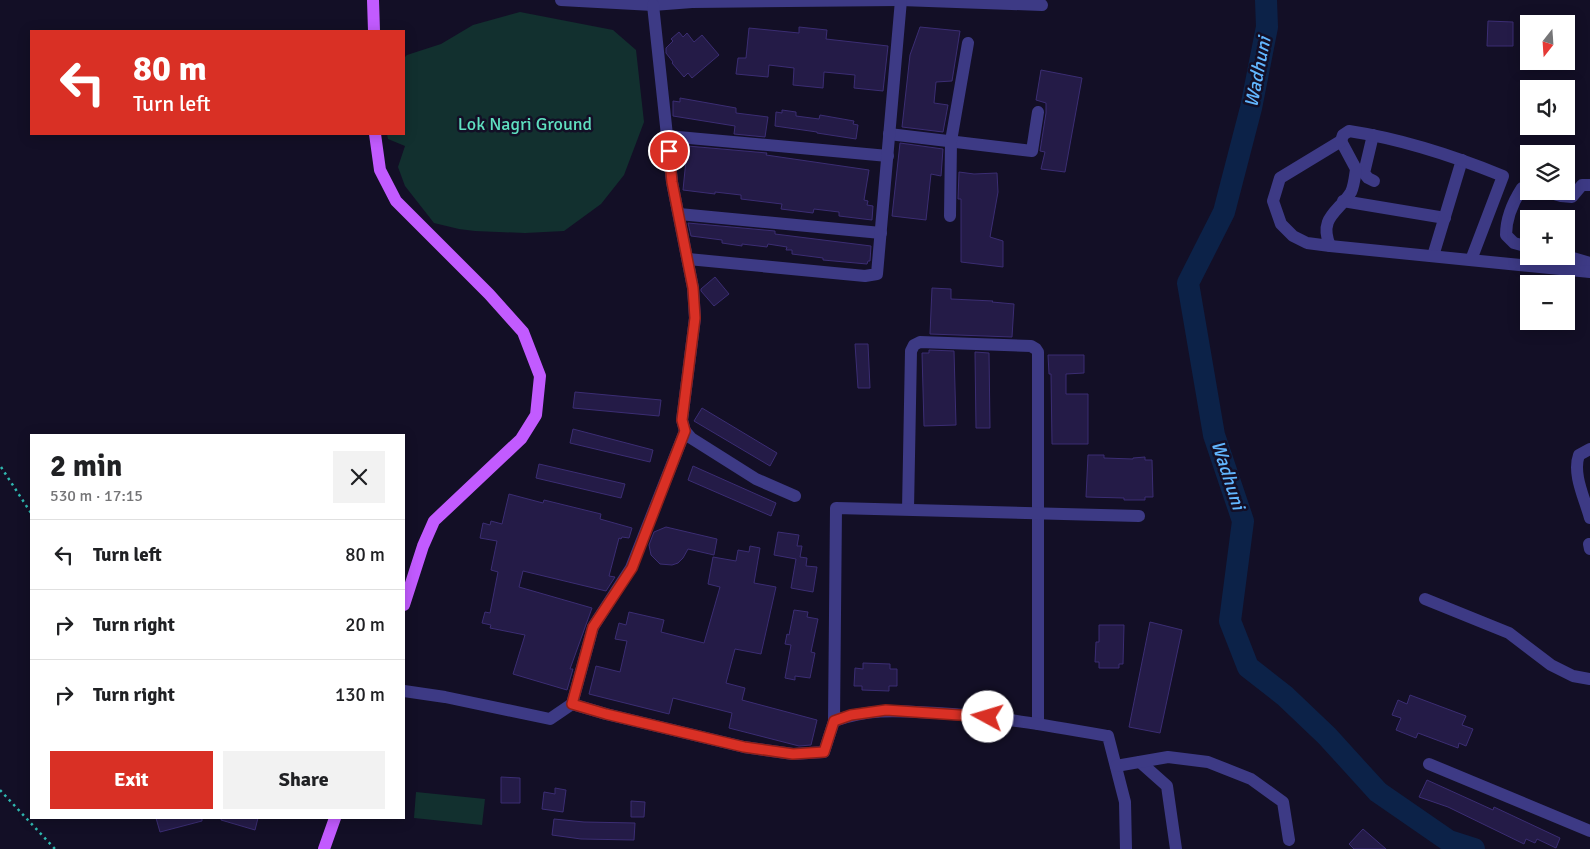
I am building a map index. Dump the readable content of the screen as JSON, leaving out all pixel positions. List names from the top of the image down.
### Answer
{
  "water": ["Wadhuni"],
  "parks": ["Lok Nagri Ground"],
  "north": "bottom",
  "page": {
    "map_buttons": ["+", "−"],
    "turn": ["80 m", "Turn left"],
    "heading": ["2 min", "530 m · 17:15"],
    "list": [
      {
        "name": "Turn left",
        "value": "80 m"
      },
      {
        "name": "Turn right",
        "value": "20 m"
      },
      {
        "name": "Turn right",
        "value": "130 m"
      }
    ],
    "buttons": ["Exit", "Share"]
  }
}
